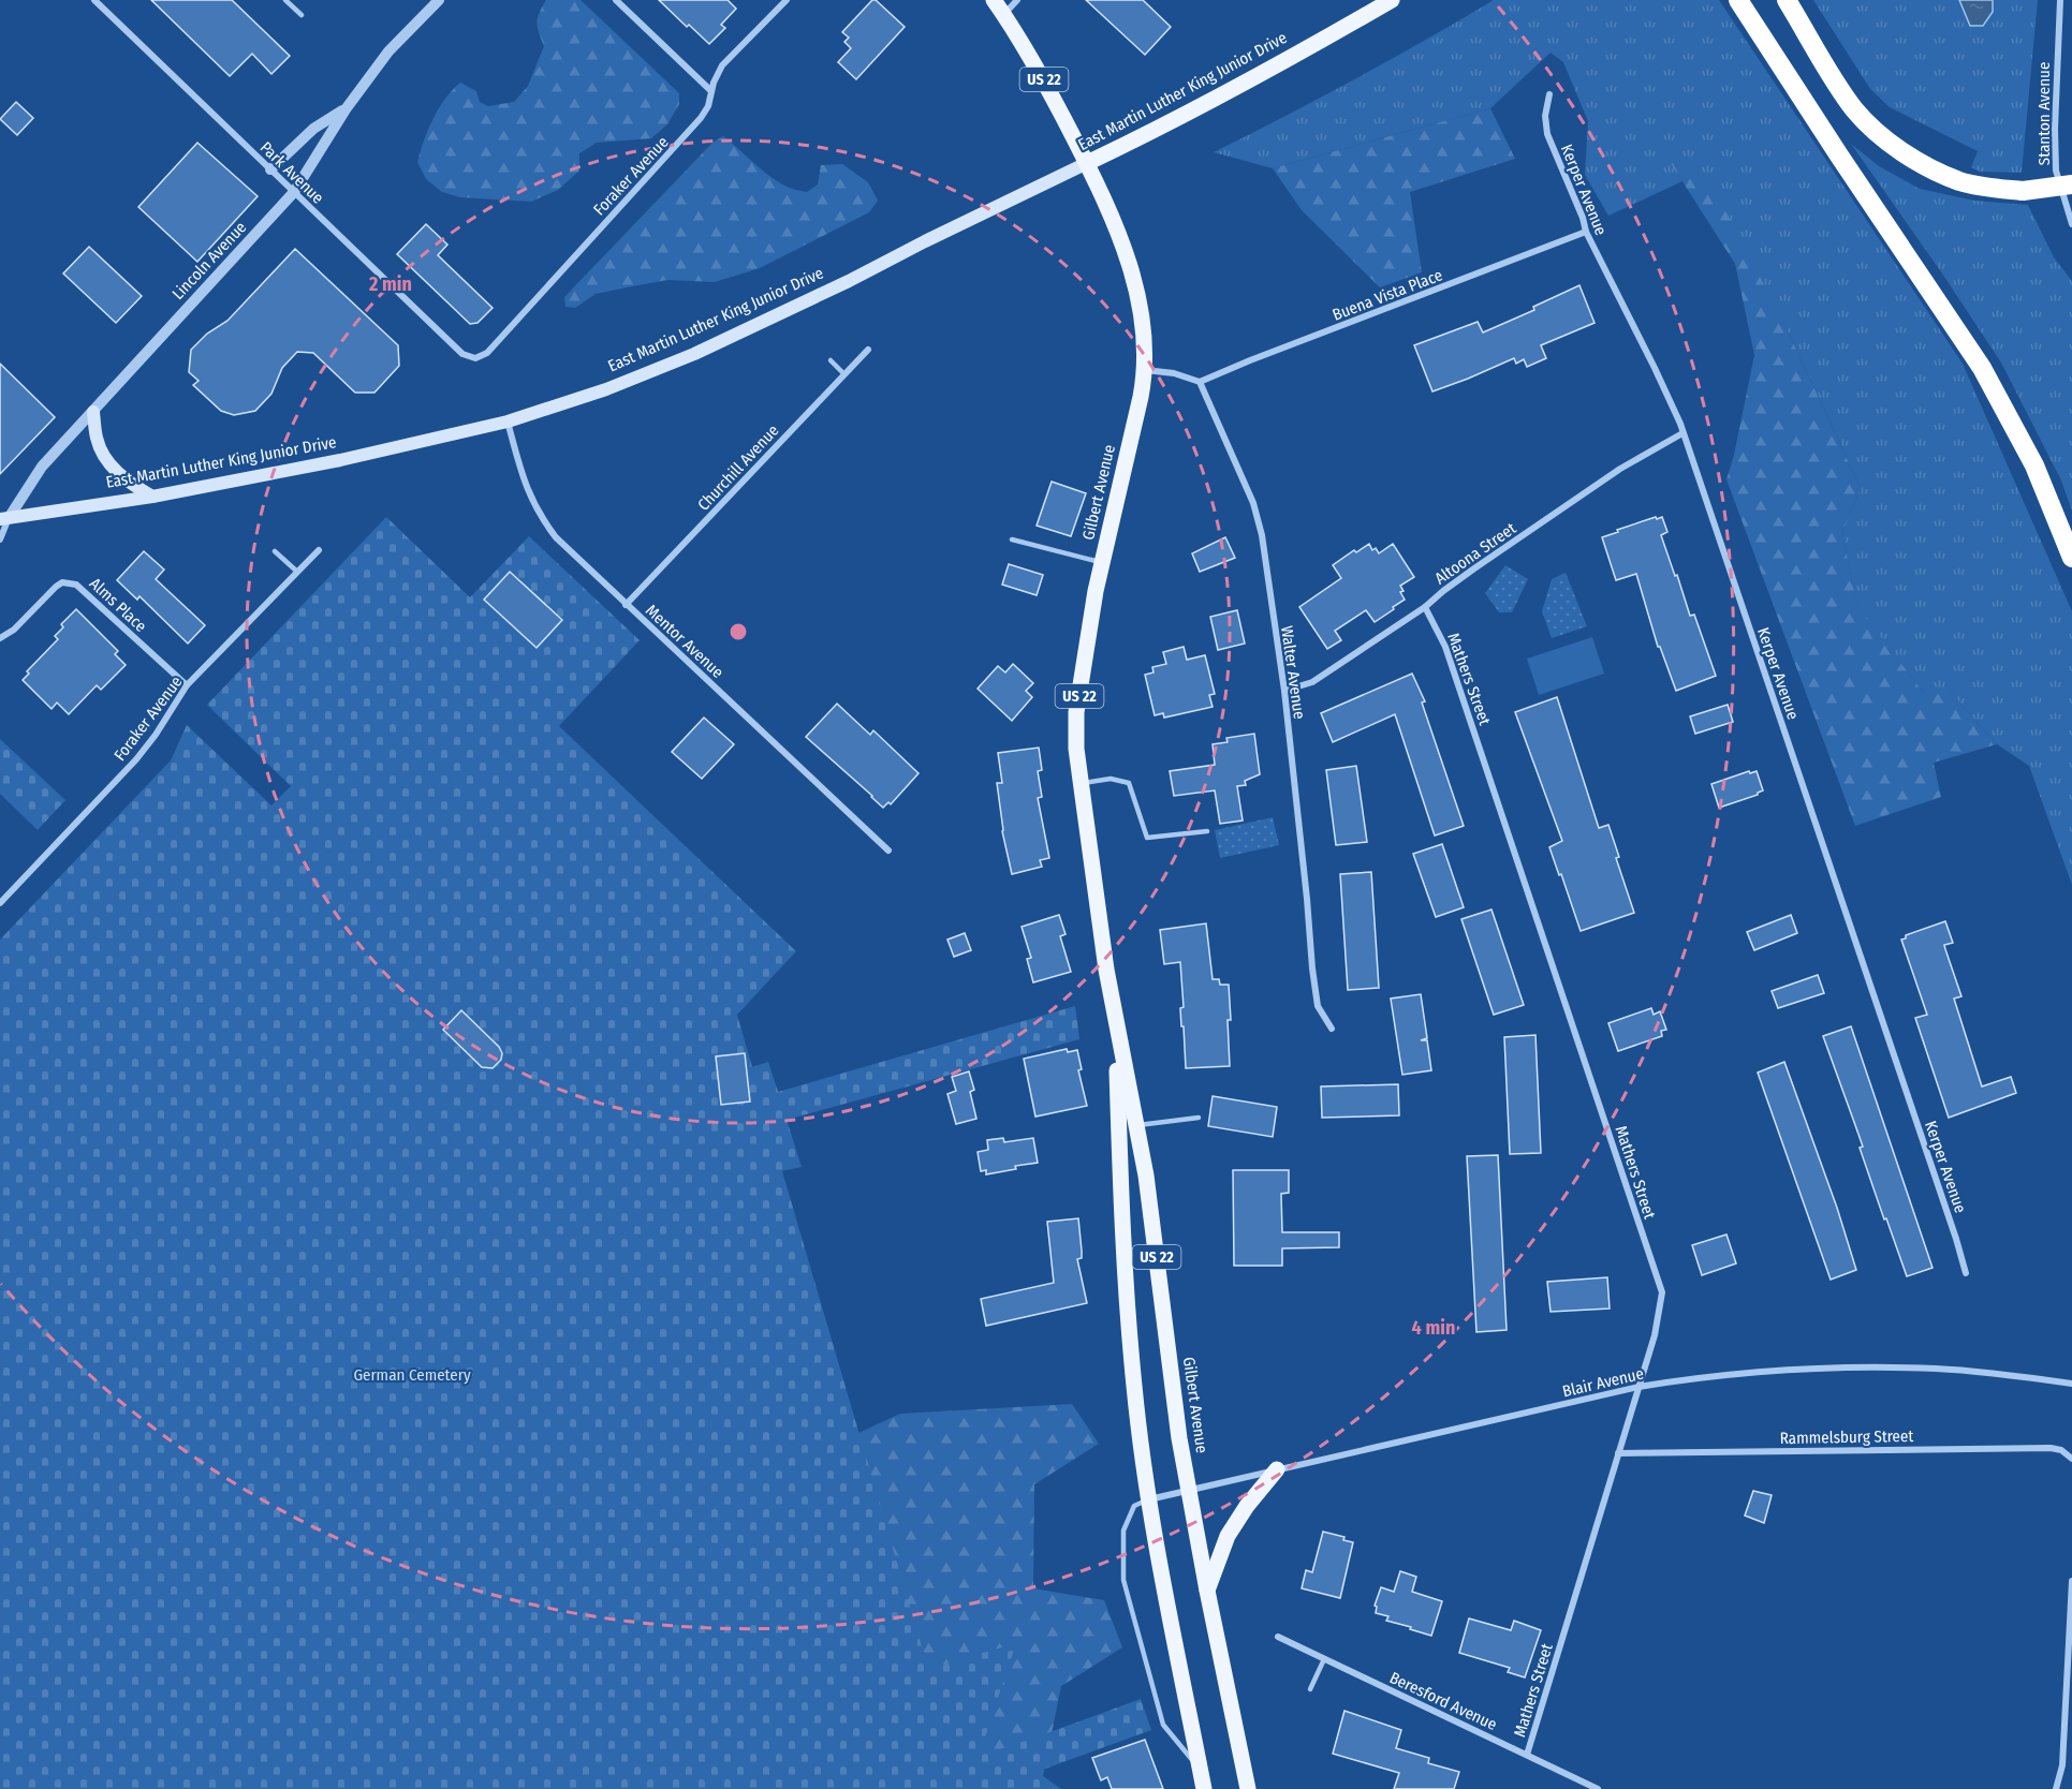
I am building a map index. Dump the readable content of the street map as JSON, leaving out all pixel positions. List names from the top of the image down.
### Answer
{
  "streets": {
    "main road": ["US 22", "East Martin Luther King Junior Drive", "Gilbert Avenue"],
    "street": [
      "Stanton Avenue",
      "Park Avenue",
      "Foraker Avenue",
      "Kerper Avenue",
      "Lincoln Avenue",
      "Buena Vista Place",
      "Churchill Avenue",
      "Altoona Street",
      "Alms Place",
      "Mentor Avenue",
      "Walter Avenue",
      "Mathers Street",
      "Blair Avenue",
      "Rammelsburg Street",
      "Beresford Avenue"
    ]
  },
  "crossings": [
    ["East Martin Luther King Junior Drive", "Lincoln Avenue"],
    ["East Martin Luther King Junior Drive", "Gilbert Avenue"],
    ["East Martin Luther King Junior Drive", "Mentor Avenue"],
    ["Park Avenue", "Foraker Avenue"],
    ["Park Avenue", "Lincoln Avenue"],
    ["Foraker Avenue", "Alms Place"],
    ["Kerper Avenue", "Buena Vista Place"],
    ["Kerper Avenue", "Altoona Street"],
    ["Buena Vista Place", "Walter Avenue"],
    ["Churchill Avenue", "Mentor Avenue"],
    ["Gilbert Avenue", "Blair Avenue"],
    ["Altoona Street", "Walter Avenue"],
    ["Altoona Street", "Mathers Street"],
    ["Mathers Street", "Blair Avenue"],
    ["Mathers Street", "Rammelsburg Street"],
    ["Mathers Street", "Beresford Avenue"]
  ],
  "parks": ["German Cemetery"],
  "rings": ["2 min", "4 min"]
}
